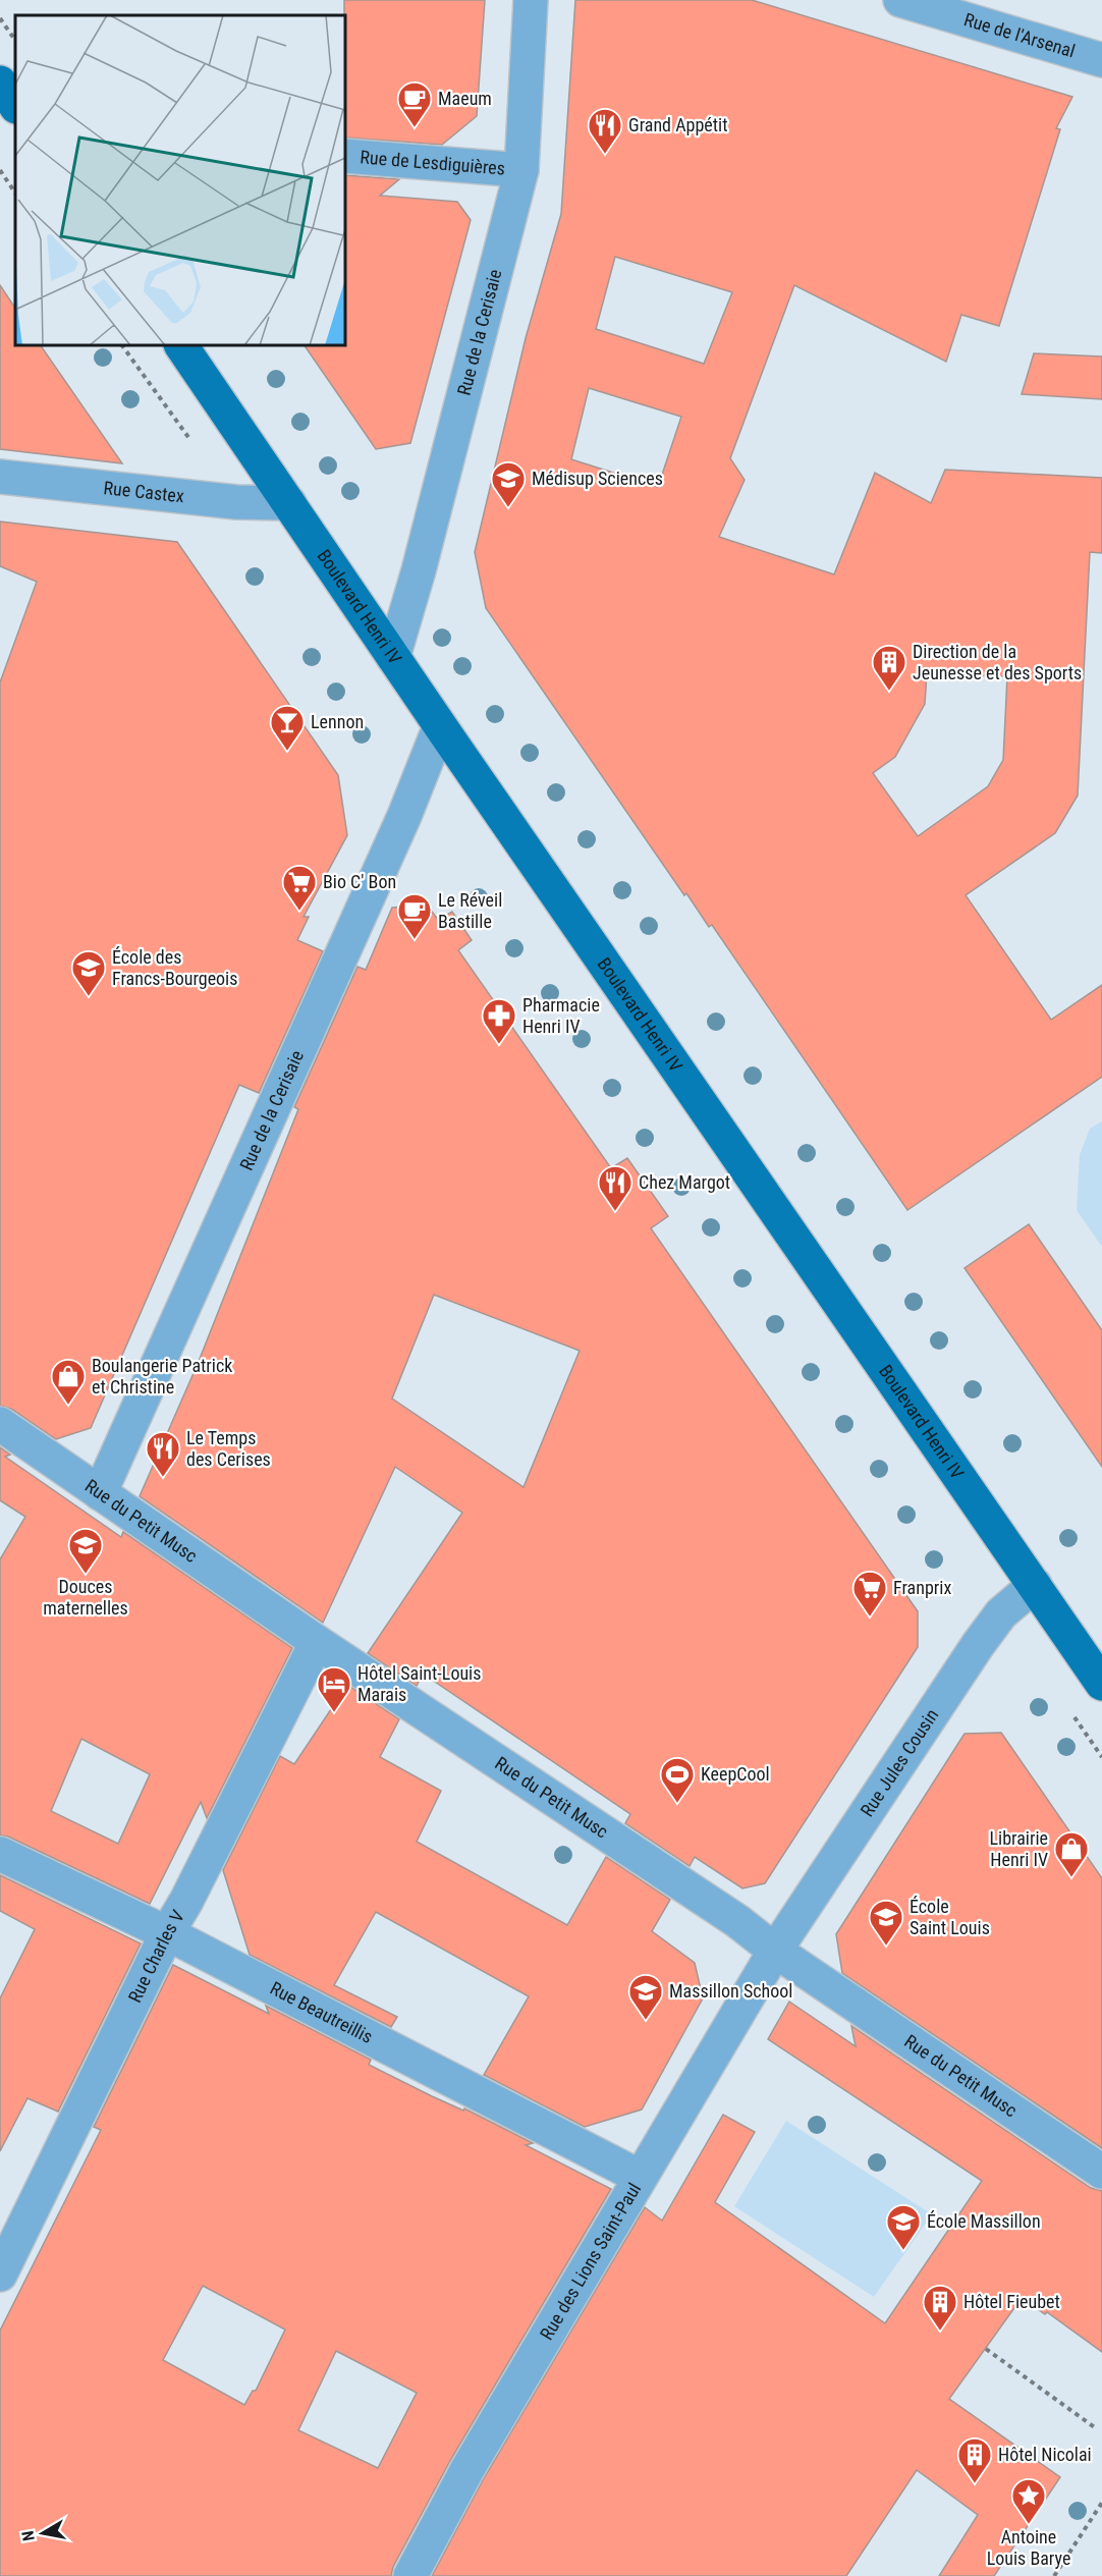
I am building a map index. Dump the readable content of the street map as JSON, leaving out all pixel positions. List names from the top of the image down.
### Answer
{
  "streets": {
    "main road": ["Boulevard Henri IV"],
    "street": [
      "Rue de l'Arsenal",
      "Rue de Lesdiguières",
      "Rue de la Cerisaie",
      "Rue Castex",
      "Rue du Petit Musc",
      "Rue Jules Cousin",
      "Rue Charles V",
      "Rue Beautreillis",
      "Rue des Lions Saint-Paul"
    ]
  },
  "crossings": [
    ["Rue de Lesdiguières", "Rue de la Cerisaie"],
    ["Rue de la Cerisaie", "Boulevard Henri IV"],
    ["Rue de la Cerisaie", "Rue du Petit Musc"],
    ["Rue Castex", "Boulevard Henri IV"],
    ["Boulevard Henri IV", "Rue Jules Cousin"],
    ["Rue du Petit Musc", "Rue Jules Cousin"],
    ["Rue du Petit Musc", "Rue Charles V"],
    ["Rue du Petit Musc", "Rue des Lions Saint-Paul"],
    ["Rue Jules Cousin", "Rue des Lions Saint-Paul"],
    ["Rue Charles V", "Rue Beautreillis"],
    ["Rue Beautreillis", "Rue des Lions Saint-Paul"]
  ],
  "places": {
    "cafe": ["Maeum", "Le Réveil Bastille"],
    "restaurant": ["Grand Appétit", "Chez Margot", "Le Temps des Cerises"],
    "school or university": [
      "Médisup Sciences",
      "École des Francs-Bourgeois",
      "Douces maternelles",
      "École Saint Louis",
      "Massillon School",
      "École Massillon"
    ],
    "building": ["Direction de la Jeunesse et des Sports", "Hôtel Fieubet", "Hôtel Nicolai"],
    "bar": ["Lennon"],
    "supermarket": ["Bio C' Bon", "Franprix"],
    "pharmacy": ["Pharmacie Henri IV"],
    "shop": ["Boulangerie Patrick et Christine", "Librairie Henri IV"],
    "hotel": ["Hôtel Saint-Louis Marais"],
    "sports": ["KeepCool"],
    "place": ["Antoine Louis Barye"]
  },
  "north": "left"
}
